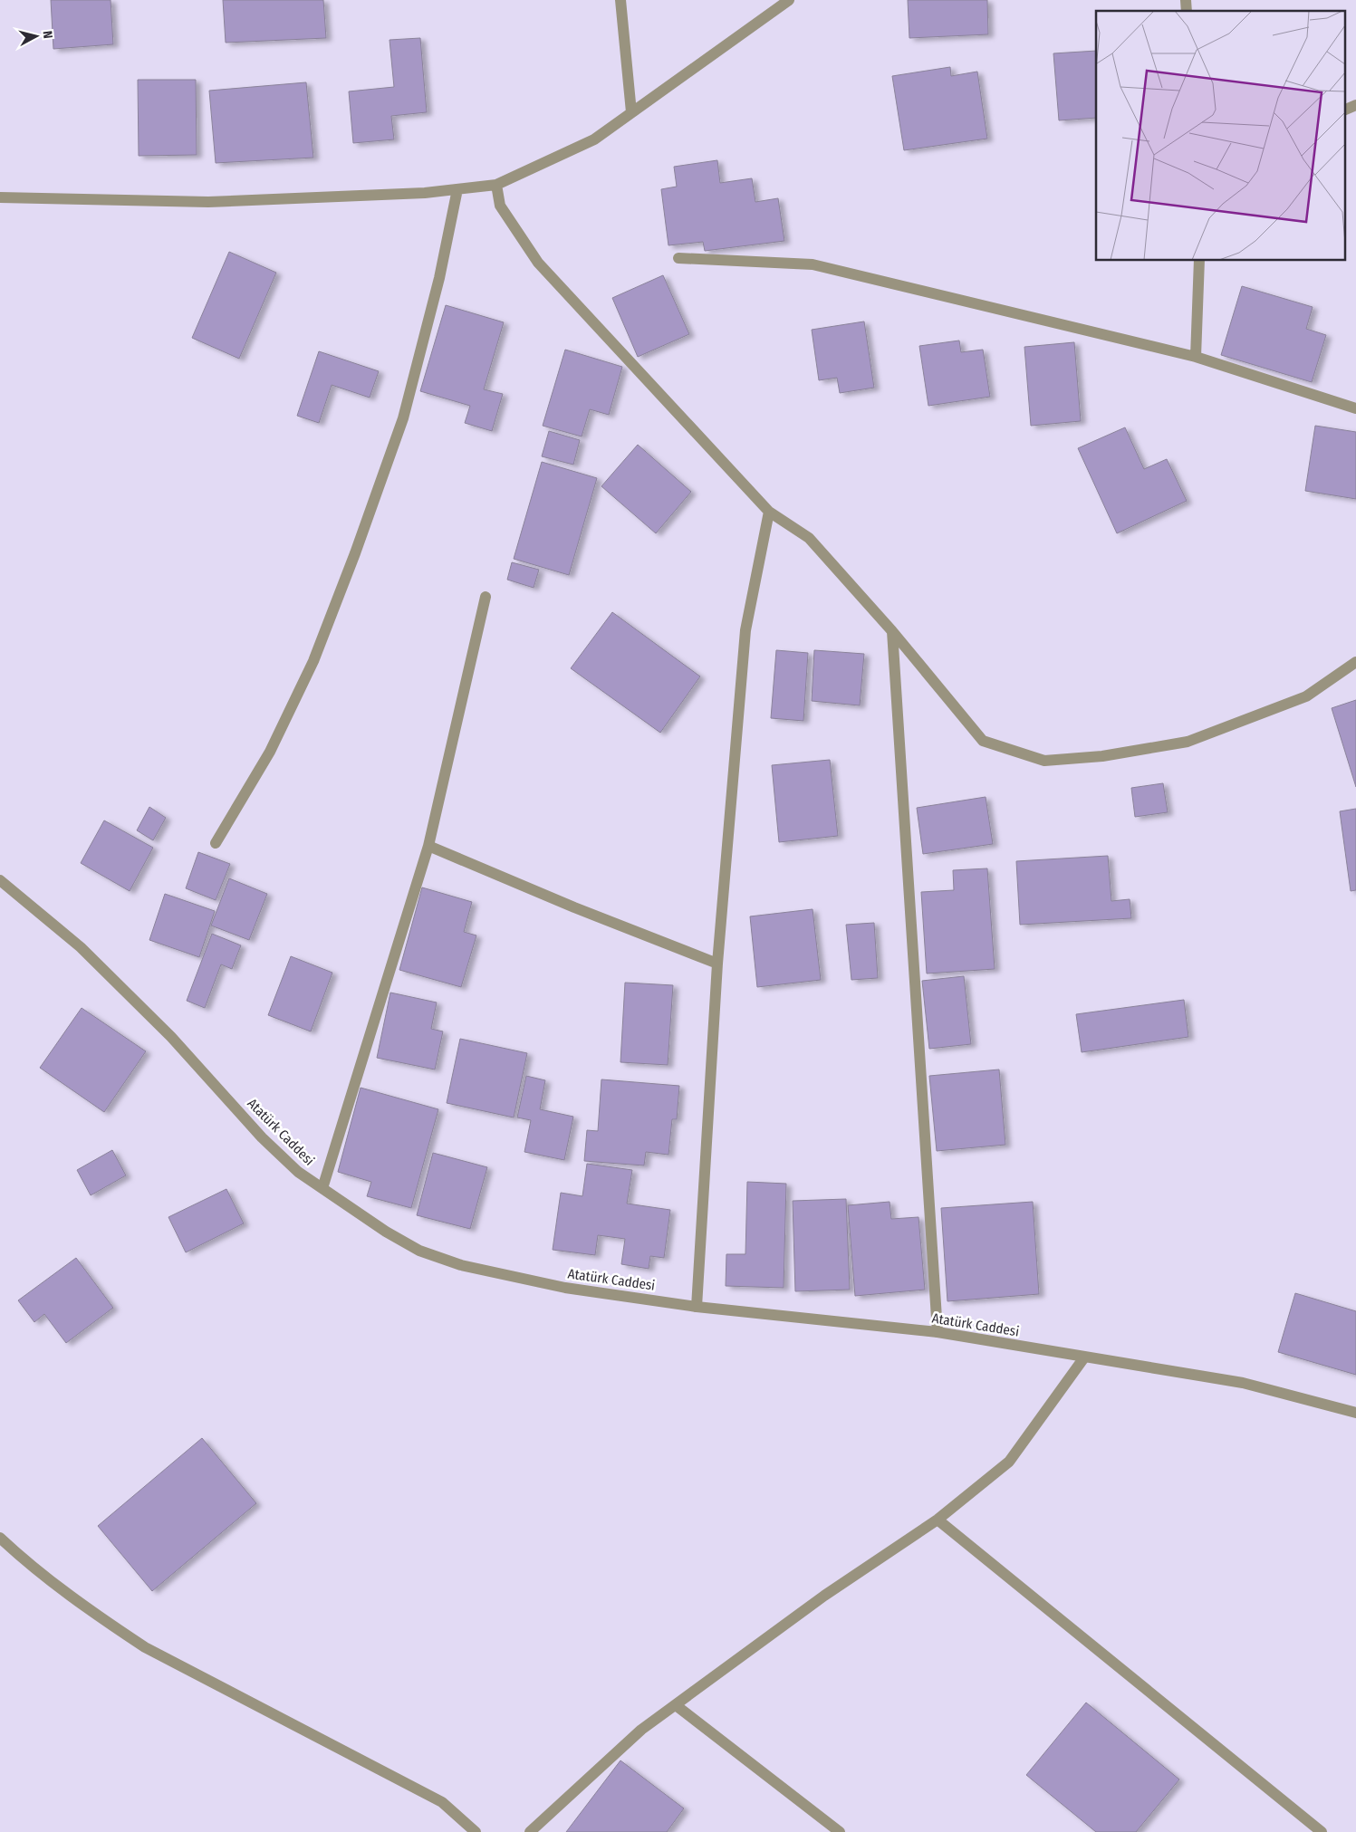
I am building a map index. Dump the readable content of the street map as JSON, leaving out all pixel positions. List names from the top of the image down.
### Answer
{
  "streets": {
    "street": ["Atatürk Caddesi"]
  },
  "north": "right"
}
